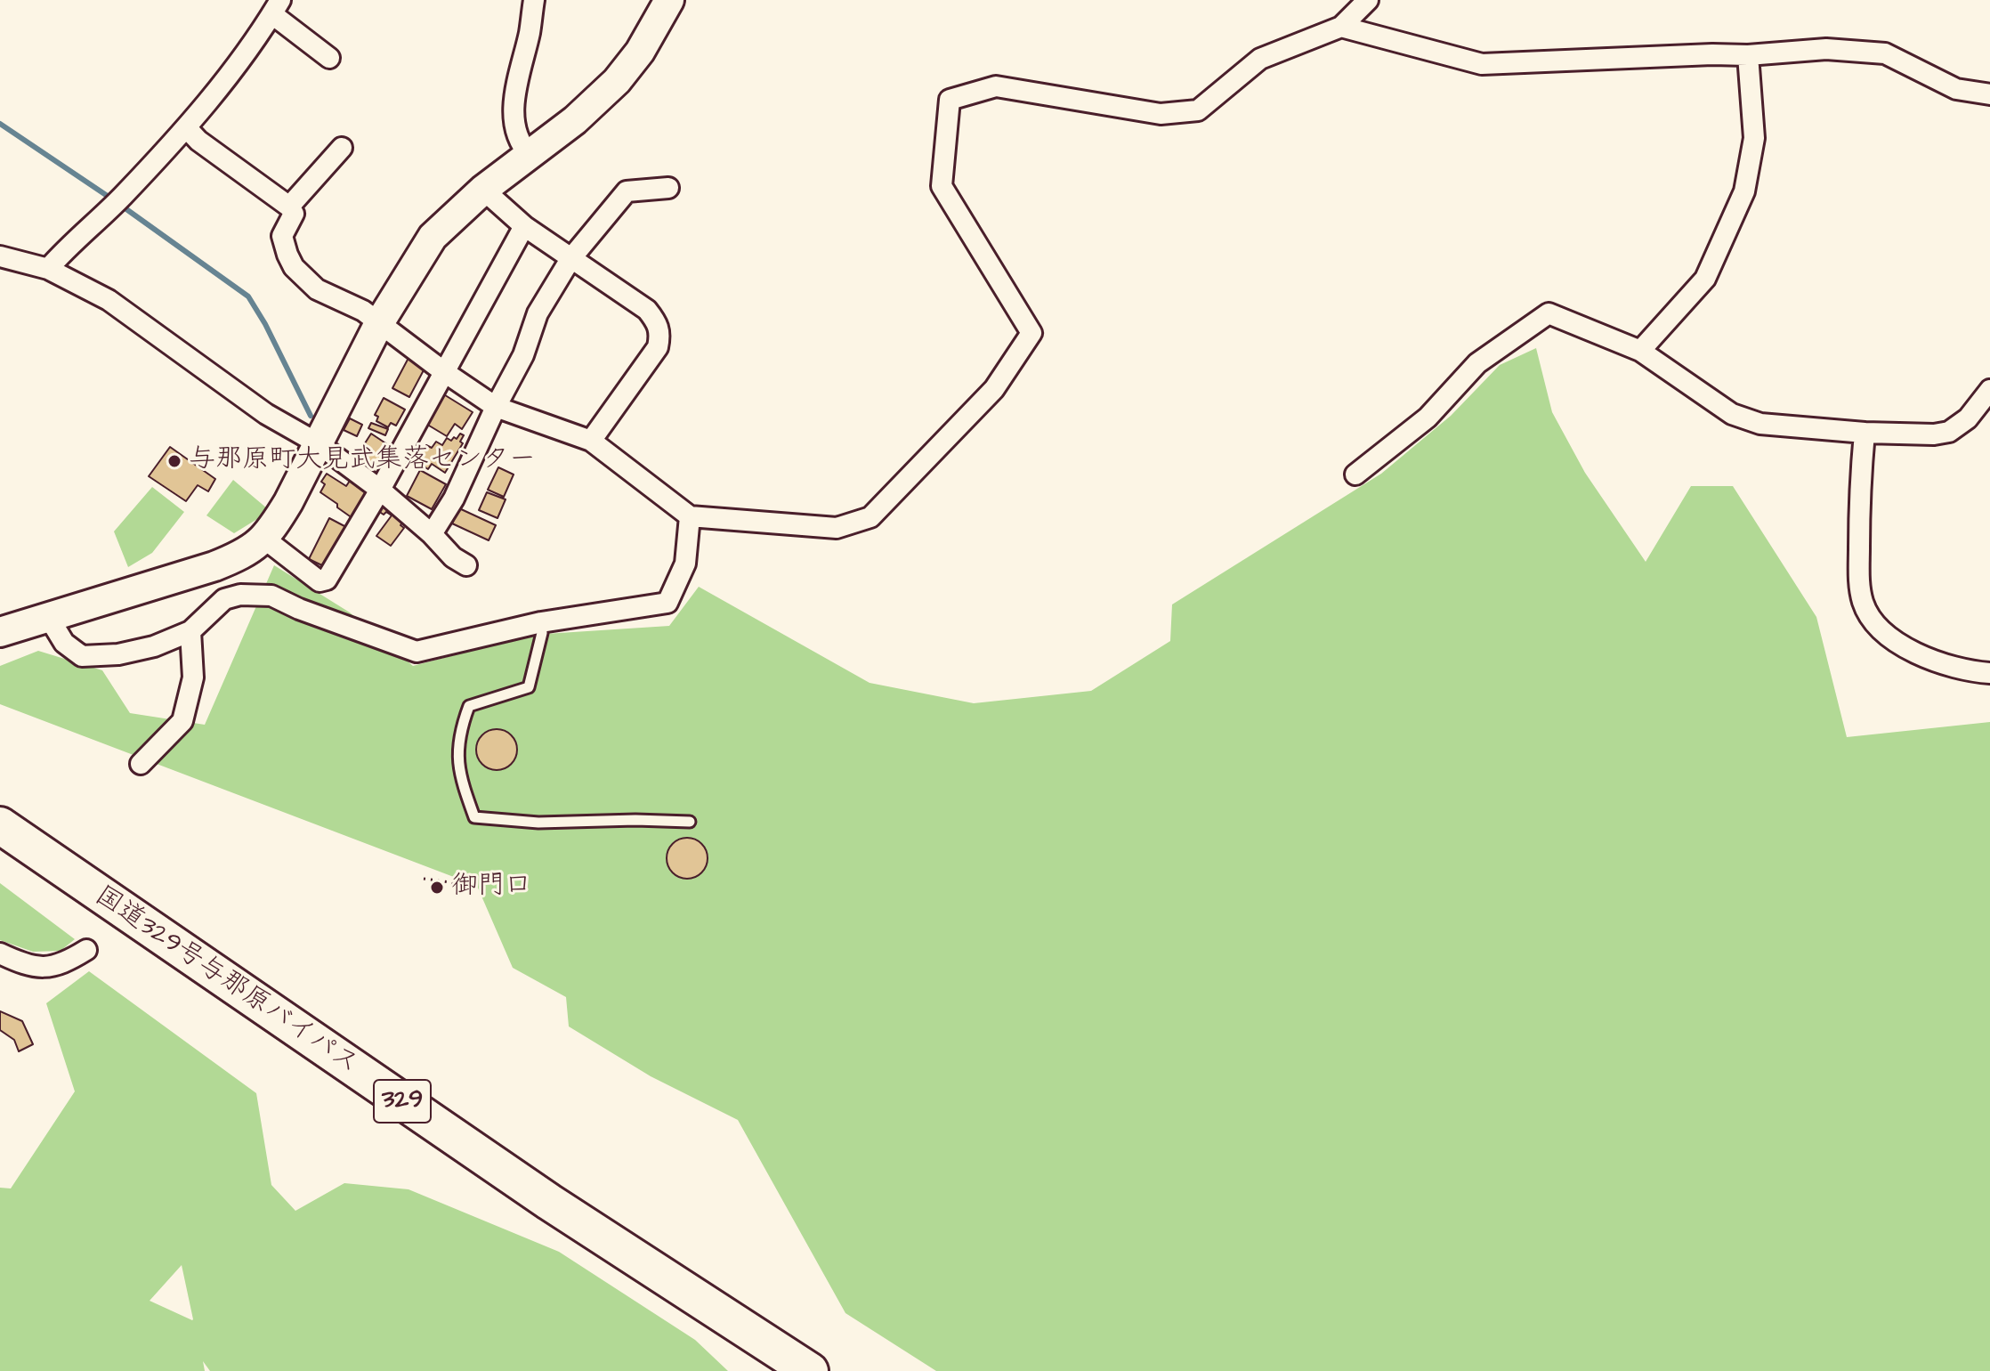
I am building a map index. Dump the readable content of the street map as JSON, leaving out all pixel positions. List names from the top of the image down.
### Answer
{
  "streets": {
    "highway": ["国道329号与那原バイパス", "329"]
  },
  "places": ["与那原町大見武集落センター", "御門口"]
}
